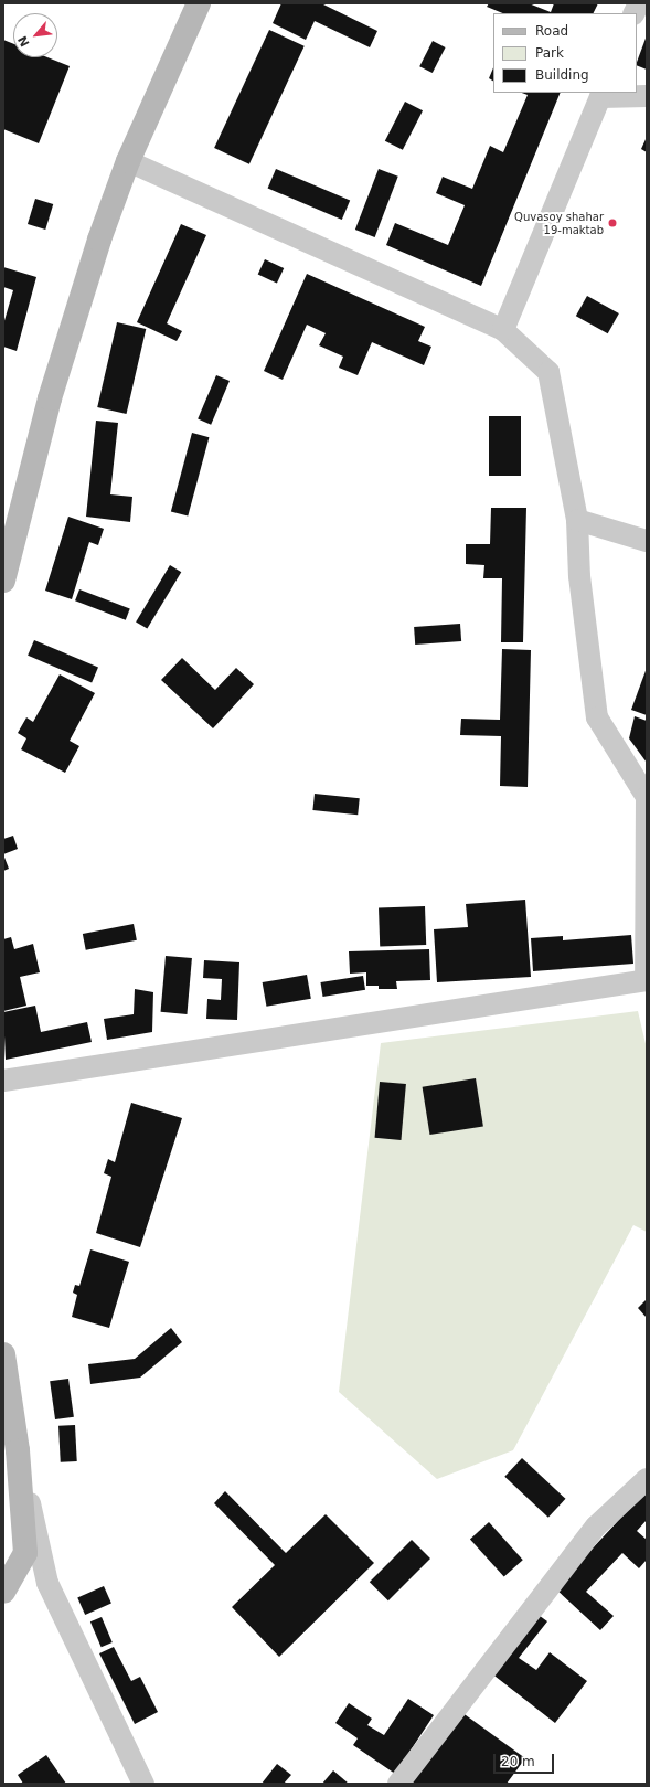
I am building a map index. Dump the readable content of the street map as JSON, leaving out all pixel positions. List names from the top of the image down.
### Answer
{
  "places": ["Quvasoy shahar 19-maktab"],
  "legend": ["Road", "Park", "Building"],
  "scale_bar": "20 m",
  "north": "bottom left"
}
